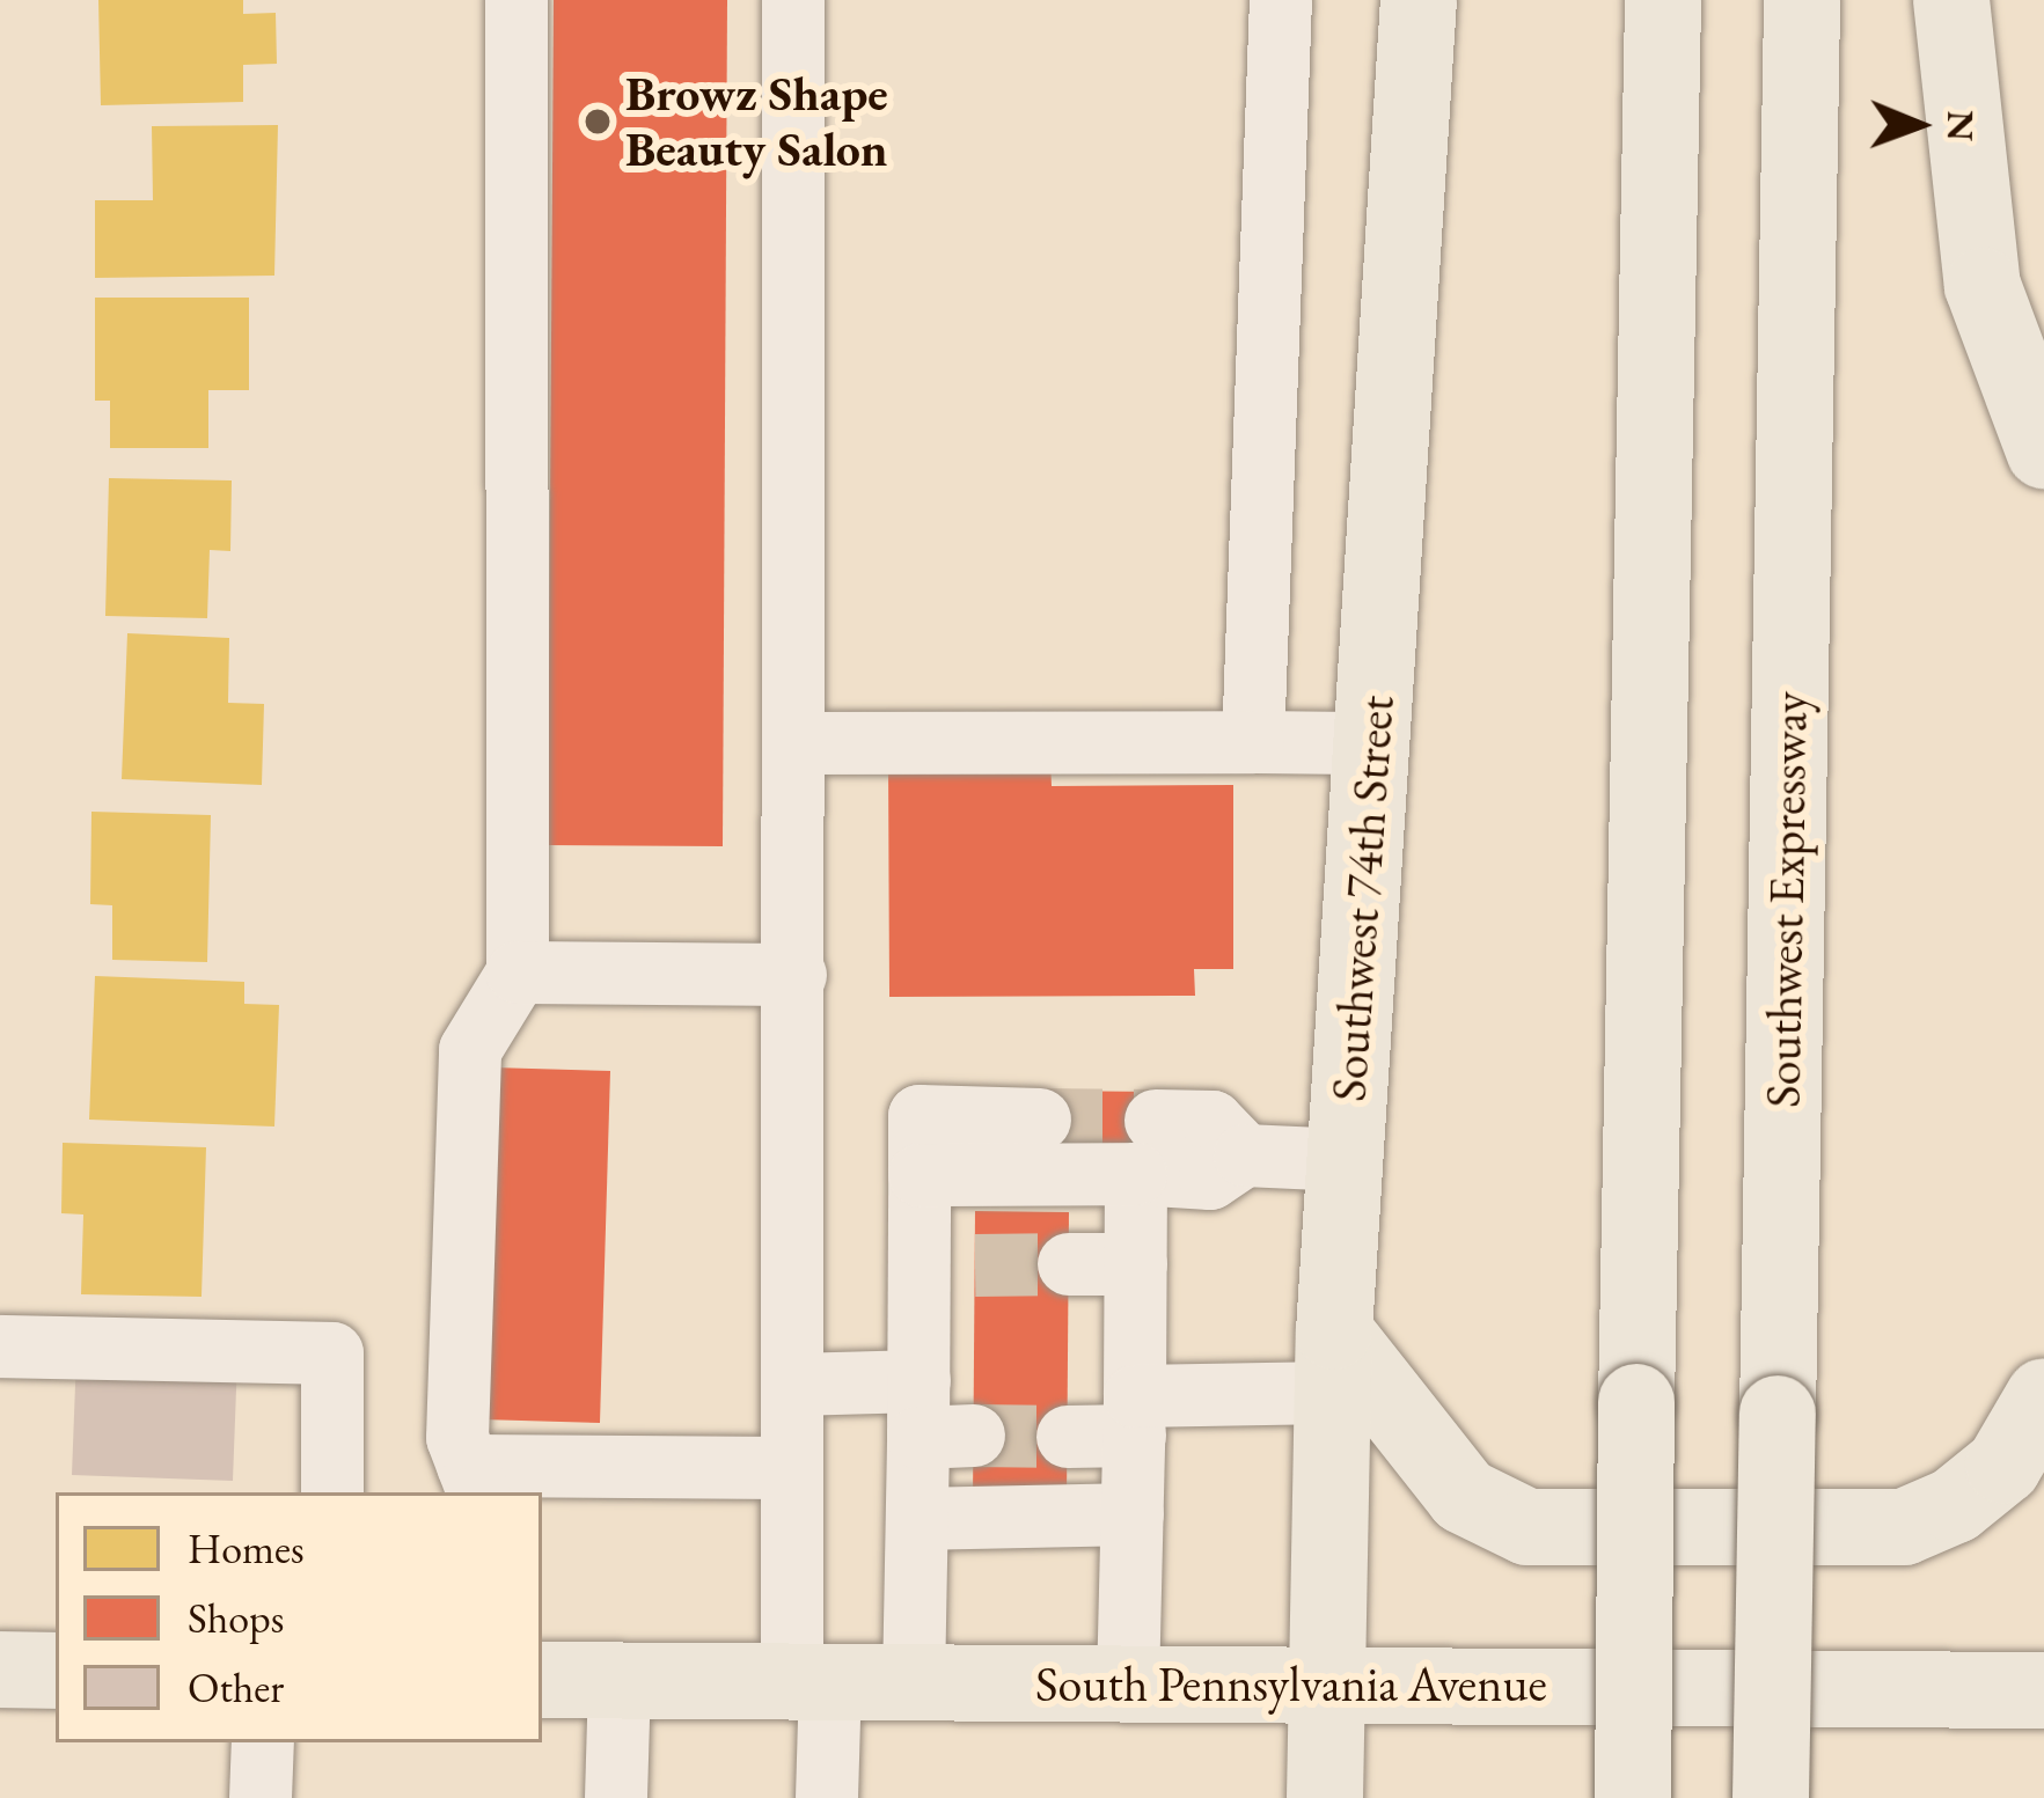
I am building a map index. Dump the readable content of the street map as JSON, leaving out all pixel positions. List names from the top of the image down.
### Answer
{
  "streets": {
    "main road": ["Southwest 74th Street", "Southwest Expressway", "South Pennsylvania Avenue"]
  },
  "crossings": [
    ["Southwest 74th Street", "South Pennsylvania Avenue"]
  ],
  "places": ["Browz Shape Beauty Salon"],
  "legend": ["Homes", "Shops", "Other"],
  "north": "right"
}
